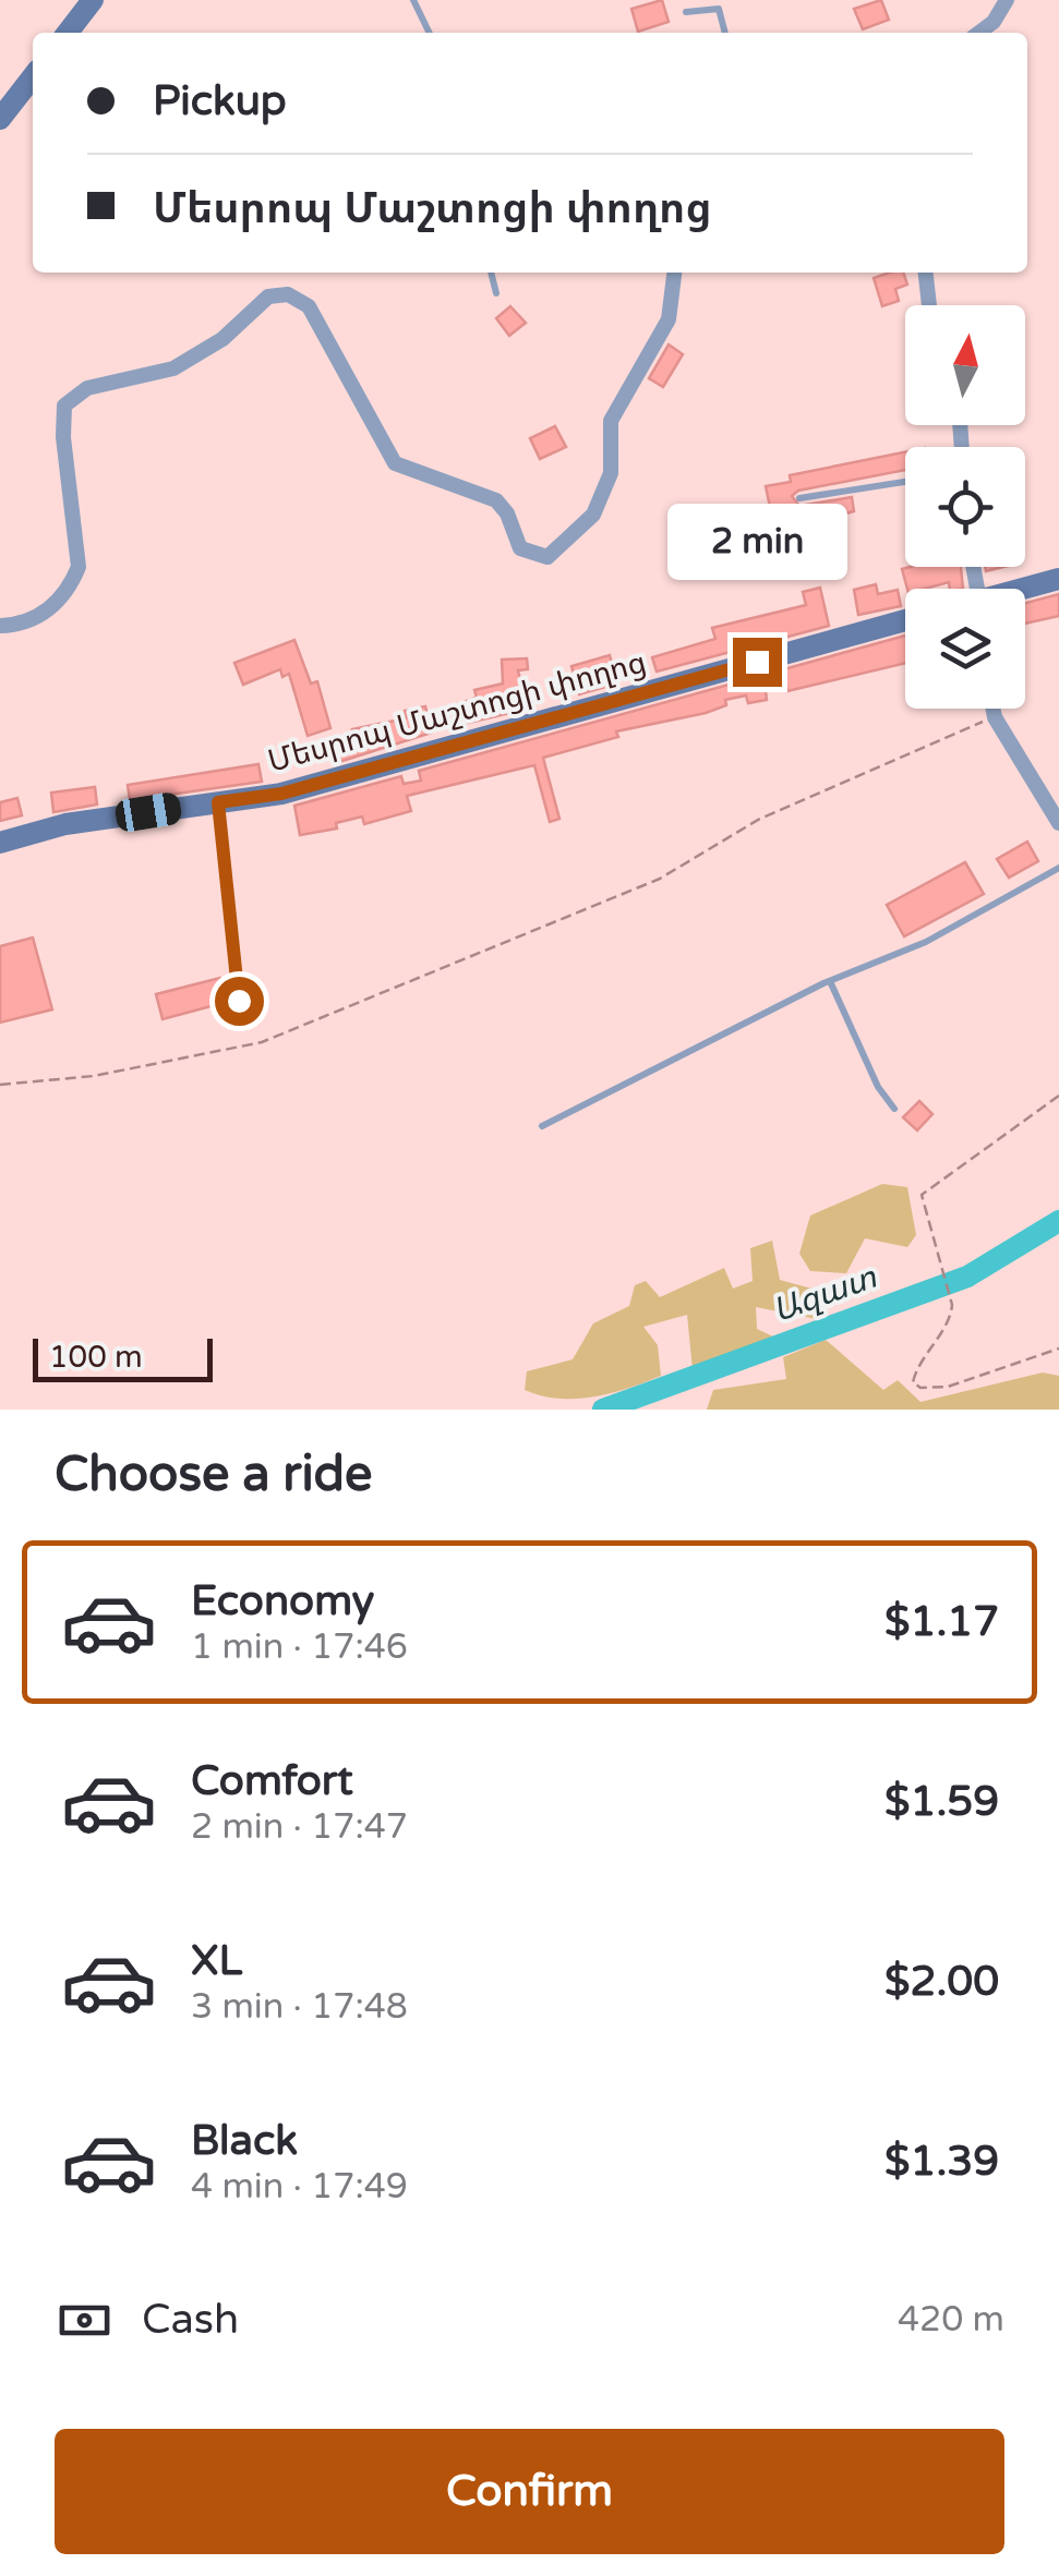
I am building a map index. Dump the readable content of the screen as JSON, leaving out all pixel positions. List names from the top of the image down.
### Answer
{
  "streets": {
    "street": ["Մեսրոպ Մաշտոցի փողոց"]
  },
  "water": ["Ազատ"],
  "scale_bar": "100 m",
  "north": "top",
  "page": {
    "banner": ["Pickup", "Մեսրոպ Մաշտոցի փողոց"],
    "bubble": "2 min",
    "scale": "100 m",
    "heading": "Choose a ride",
    "list": [
      {
        "name": "Economy",
        "note": "1 min · 17:46",
        "value": "$1.17"
      },
      {
        "name": "Comfort",
        "note": "2 min · 17:47",
        "value": "$1.59"
      },
      {
        "name": "XL",
        "note": "3 min · 17:48",
        "value": "$2.00"
      },
      {
        "name": "Black",
        "note": "4 min · 17:49",
        "value": "$1.39"
      }
    ],
    "pay": ["Cash", "420 m"],
    "buttons": "Confirm"
  }
}
